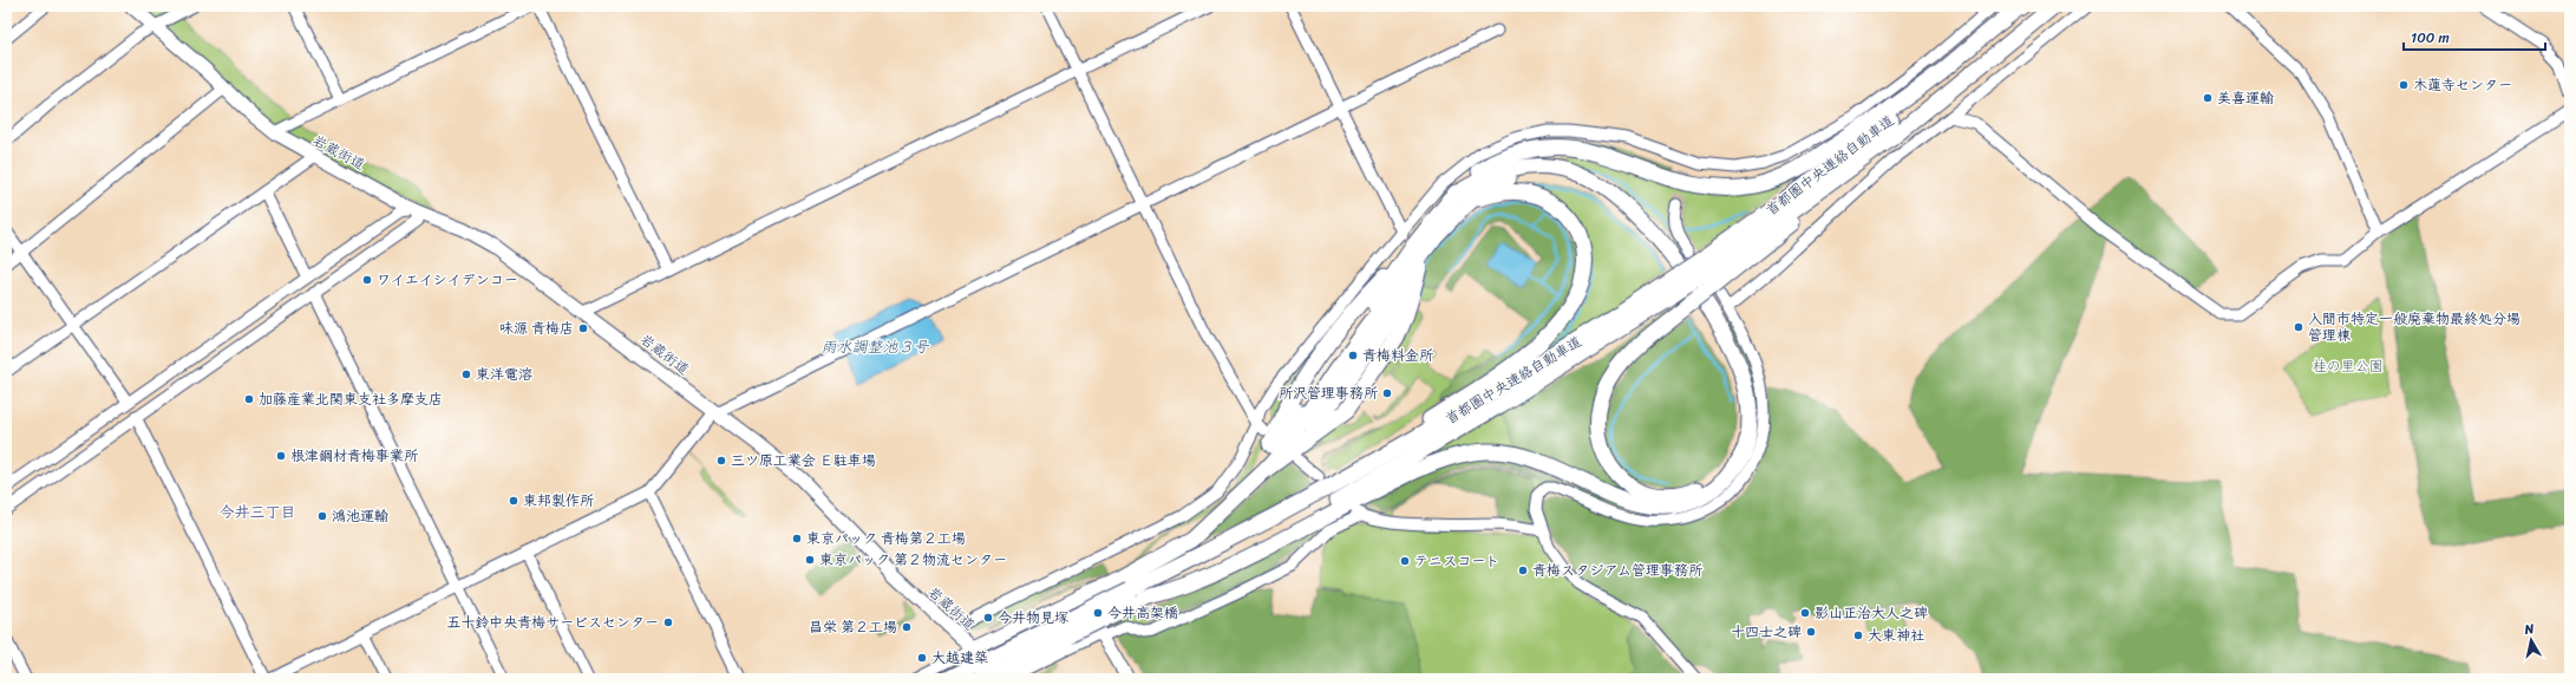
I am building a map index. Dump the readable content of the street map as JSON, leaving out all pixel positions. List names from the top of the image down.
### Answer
{
  "streets": {
    "highway": ["首都圏中央連絡自動車道"],
    "main road": ["岩蔵街道"]
  },
  "districts": ["今井三丁目"],
  "water": ["雨水調整池３号"],
  "parks": ["桂の里公園"],
  "places": [
    "木蓮寺センター",
    "美喜運輸",
    "ワイエイシイデンコー",
    "入間市特定一般廃棄物最終処分場 管理棟",
    "味源 青梅店",
    "青梅料金所",
    "東洋電溶",
    "所沢管理事務所",
    "加藤産業北関東支社多摩支店",
    "根津鋼材青梅事業所",
    "三ツ原工業会 Ｅ駐車場",
    "東邦製作所",
    "鴻池運輸",
    "東京パック 青梅第２工場",
    "東京パック 第２物流センター",
    "テニスコート",
    "青梅スタジアム管理事務所",
    "今井高架橋",
    "影山正治大人之碑",
    "今井物見塚",
    "五十鈴中央青梅サービスセンター",
    "昌栄 第２工場",
    "十四士之碑",
    "大東神社",
    "大越建築"
  ],
  "scale_bar": "100 m",
  "north": "top"
}
